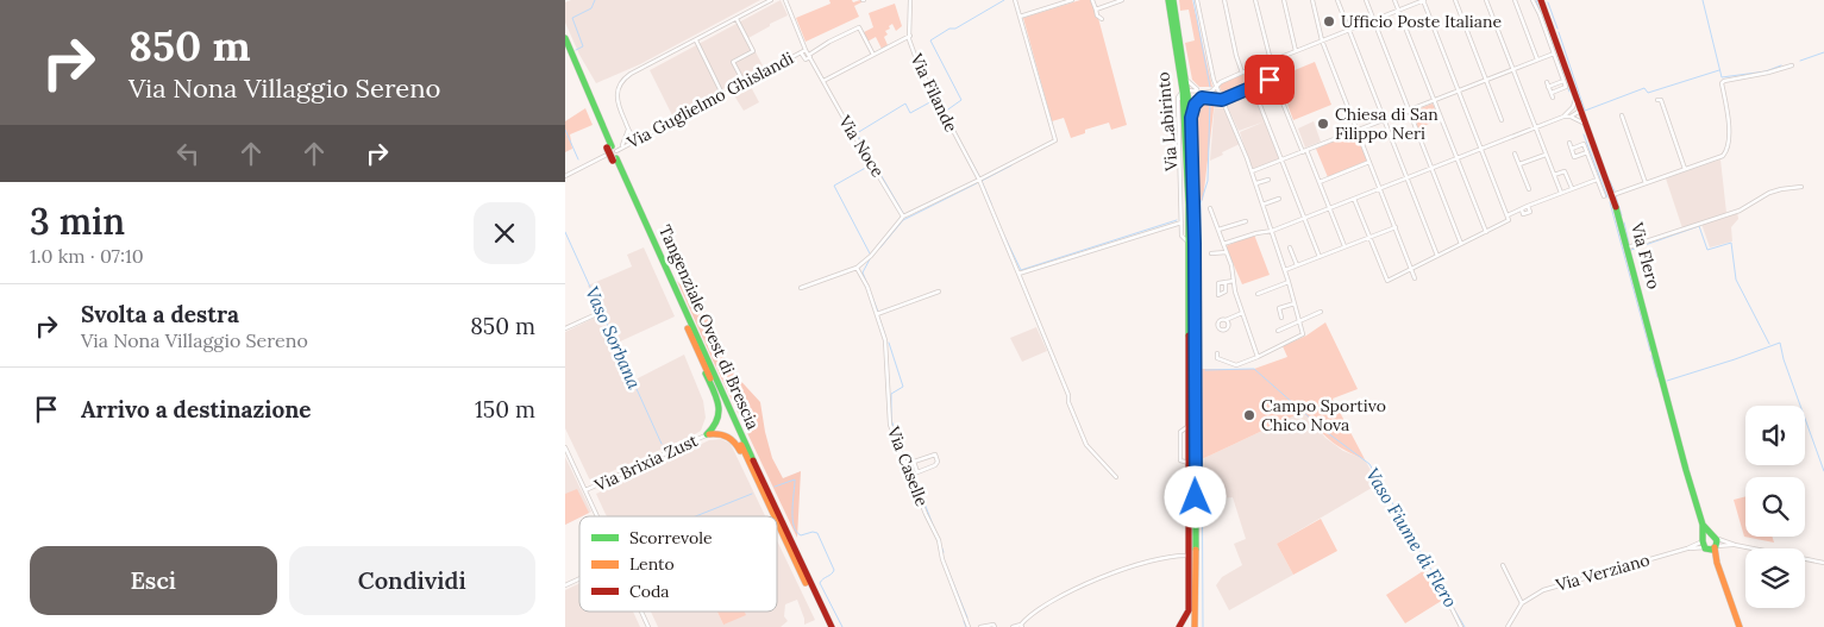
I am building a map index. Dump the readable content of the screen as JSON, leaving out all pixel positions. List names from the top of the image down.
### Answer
{
  "streets": {
    "main road": ["Via Labirinto", "Via Flero", "Tangenziale Ovest di Brescia"],
    "street": [
      "Via Filande",
      "Via Guglielmo Ghislandi",
      "Via Noce",
      "Via Brixia Zust",
      "Via Caselle",
      "Via Verziano"
    ]
  },
  "crossings": [
    ["Via Guglielmo Ghislandi", "Via Noce"],
    ["Via Guglielmo Ghislandi", "Tangenziale Ovest di Brescia"],
    ["Via Flero", "Via Verziano"]
  ],
  "water": ["Vaso Sorbana", "Vaso Fiume di Flero"],
  "places": ["Ufficio Poste Italiane", "Chiesa di San Filippo Neri", "Campo Sportivo Chico Nova"],
  "legend": ["Scorrevole", "Lento", "Coda"],
  "page": {
    "turn": ["850 m", "Via Nona Villaggio Sereno"],
    "heading": ["3 min", "1.0 km · 07:10"],
    "list": [
      {
        "name": "Svolta a destra",
        "note": "Via Nona Villaggio Sereno",
        "value": "850 m"
      },
      {
        "name": "Arrivo a destinazione",
        "value": "150 m"
      }
    ],
    "buttons": ["Esci", "Condividi"]
  }
}
